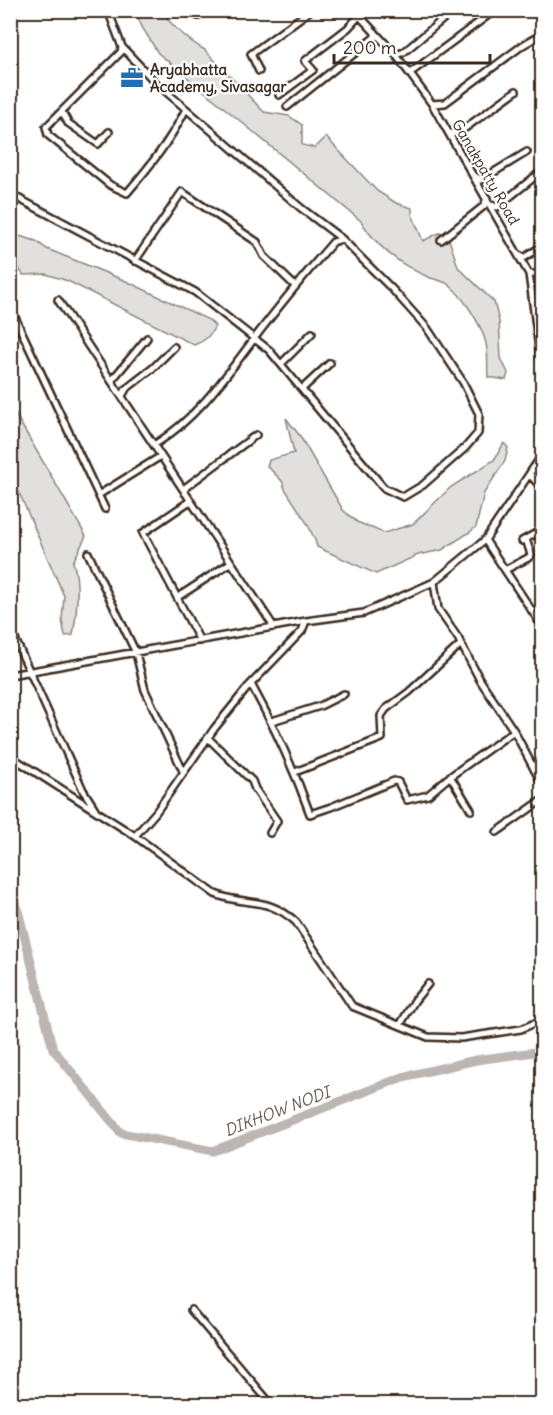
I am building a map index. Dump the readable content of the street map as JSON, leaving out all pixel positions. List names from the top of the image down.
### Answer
{
  "streets": {
    "street": ["Ganakpatty Road"]
  },
  "water": ["DIKHOW NODI"],
  "places": {
    "office": ["Aryabhatta Academy, Sivasagar"]
  },
  "scale_bar": "200 m"
}
